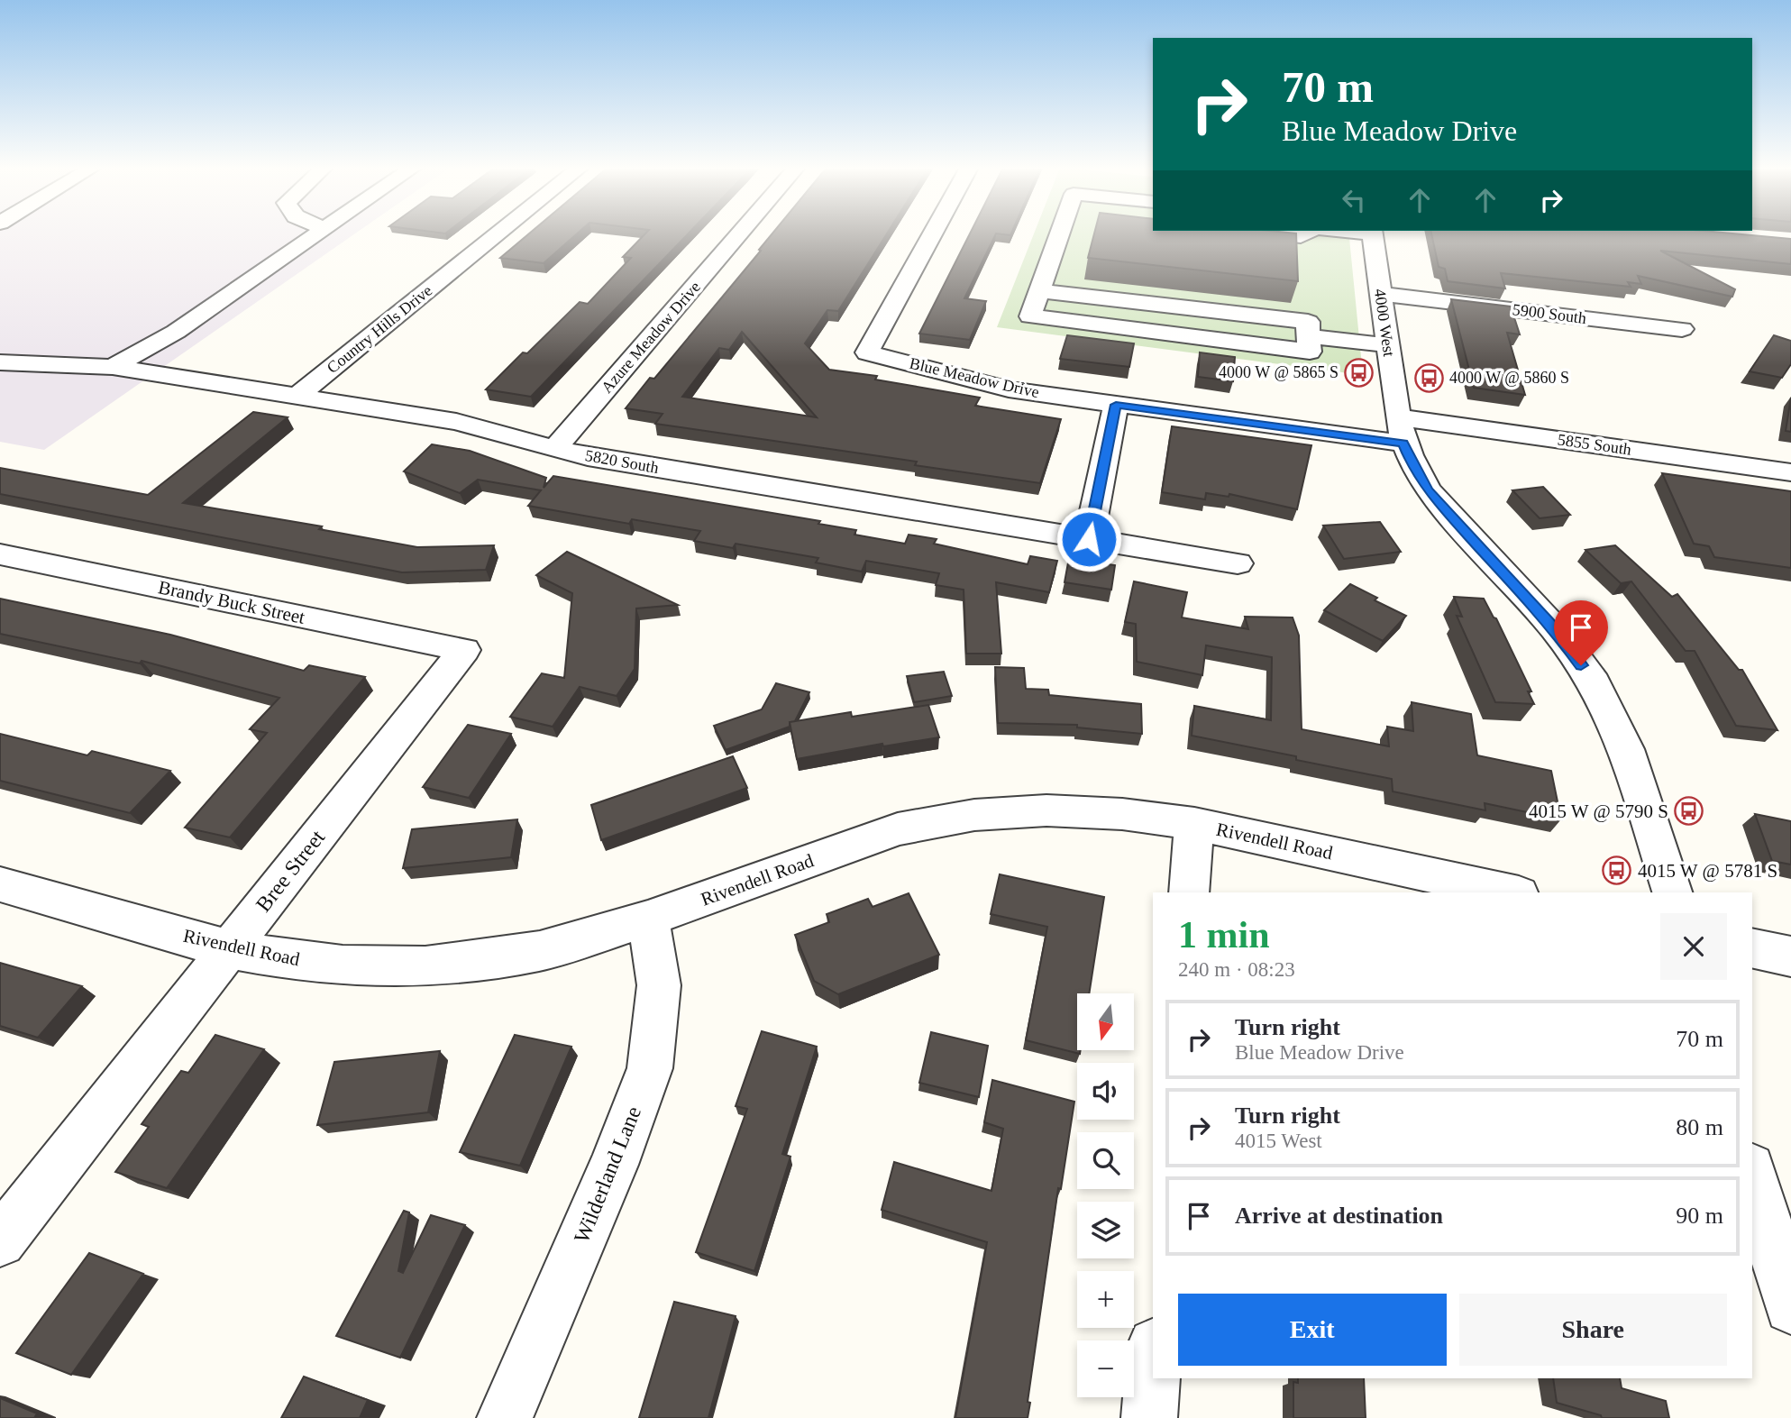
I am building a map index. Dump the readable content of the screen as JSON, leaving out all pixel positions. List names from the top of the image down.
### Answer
{
  "streets": {
    "street": [
      "5900 South",
      "4000 West",
      "Country Hills Drive",
      "Azure Meadow Drive",
      "Blue Meadow Drive",
      "5855 South",
      "5820 South",
      "Brandy Buck Street",
      "Rivendell Road",
      "Bree Street",
      "Wilderland Lane"
    ]
  },
  "crossings": [
    ["5900 South", "4000 West"],
    ["4000 West", "Blue Meadow Drive"],
    ["4000 West", "5855 South"],
    ["Country Hills Drive", "5820 South"],
    ["Azure Meadow Drive", "5820 South"],
    ["Blue Meadow Drive", "5855 South"],
    ["Brandy Buck Street", "Bree Street"],
    ["Rivendell Road", "Bree Street"],
    ["Rivendell Road", "Wilderland Lane"]
  ],
  "places": {
    "bus stop": [
      "4000 W @ 5865 S",
      "4000 W @ 5860 S",
      "4015 W @ 5790 S",
      "4015 W @ 5781 S"
    ]
  },
  "north": "bottom",
  "page": {
    "turn": ["70 m", "Blue Meadow Drive"],
    "heading": ["1 min", "240 m · 08:23"],
    "map_buttons": ["+", "−"],
    "list": [
      {
        "name": "Turn right",
        "note": "Blue Meadow Drive",
        "value": "70 m"
      },
      {
        "name": "Turn right",
        "note": "4015 West",
        "value": "80 m"
      },
      {
        "name": "Arrive at destination",
        "value": "90 m"
      }
    ],
    "buttons": ["Exit", "Share"]
  }
}
